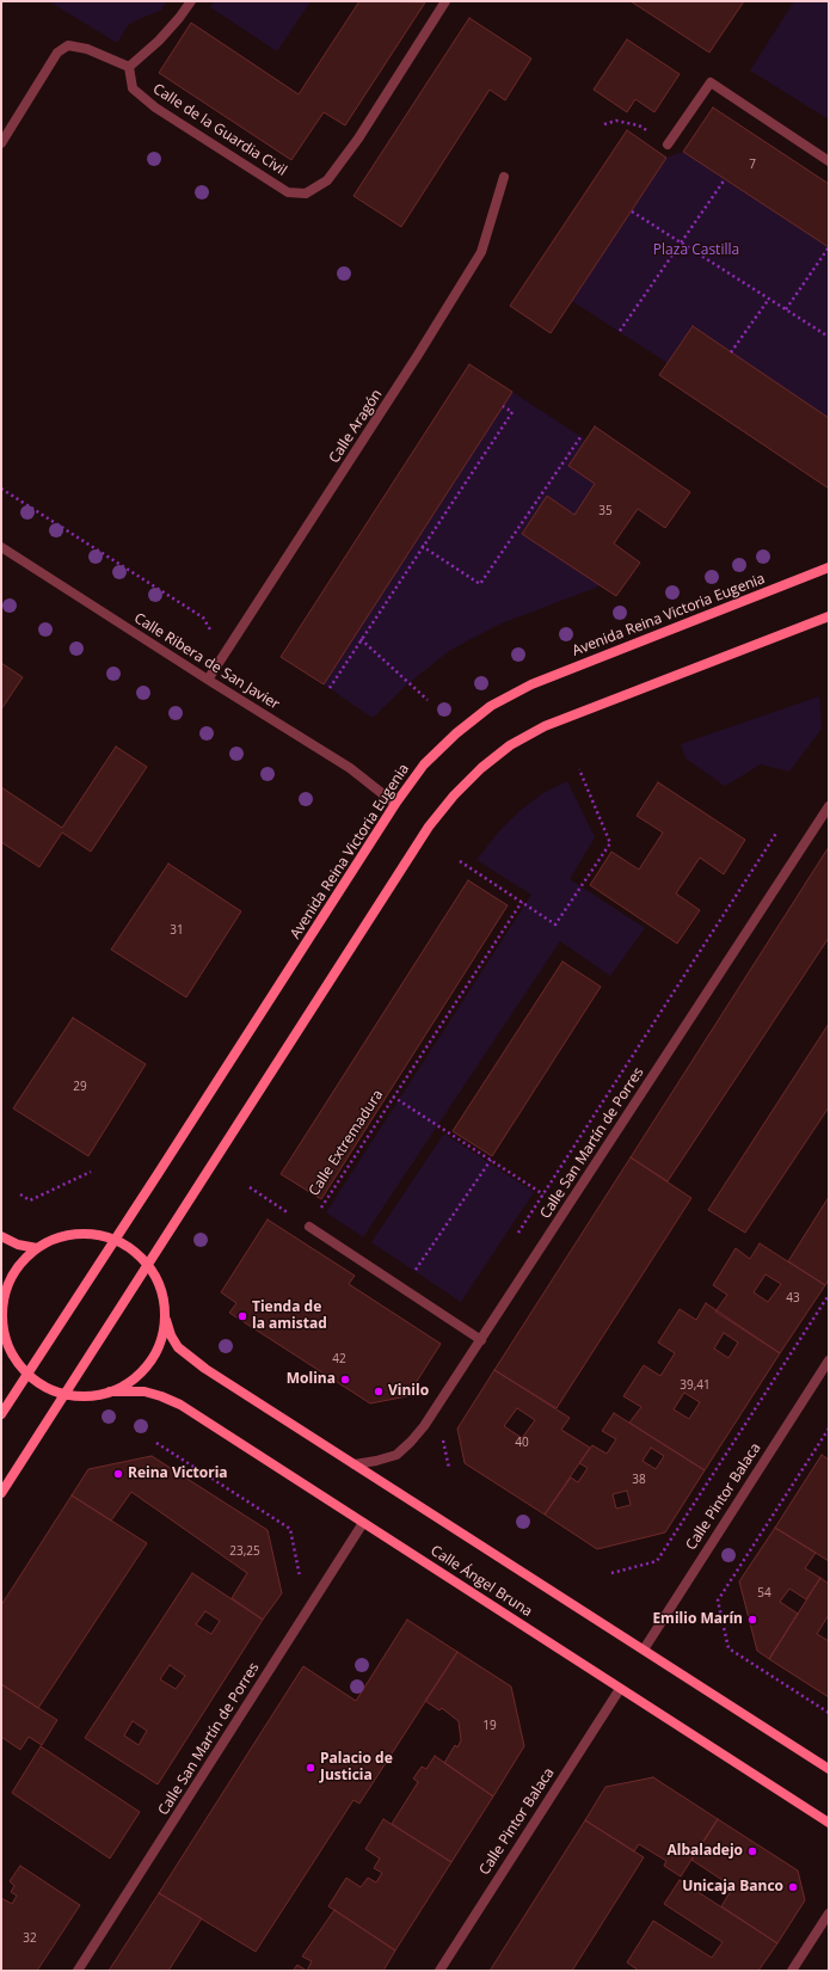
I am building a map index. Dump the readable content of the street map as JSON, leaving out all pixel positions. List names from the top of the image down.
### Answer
{
  "streets": {
    "main road": ["Avenida Reina Victoria Eugenia", "Calle Ángel Bruna"],
    "street": [
      "Calle de la Guardia Civil",
      "Calle Aragón",
      "Calle Ribera de San Javier",
      "Calle San Martín de Porres",
      "Calle Pintor Balaca"
    ],
    "path": ["Calle Extremadura"]
  },
  "crossings": [
    ["Calle Aragón", "Calle Ribera de San Javier"],
    ["Avenida Reina Victoria Eugenia", "Calle Ribera de San Javier"],
    ["Calle San Martín de Porres", "Calle Ángel Bruna"],
    ["Calle Pintor Balaca", "Calle Ángel Bruna"]
  ],
  "parks": ["Plaza Castilla"],
  "places": [
    "Tienda de la amistad",
    "Molina",
    "Vinilo",
    "Reina Victoria",
    "Emilio Marín",
    "Palacio de Justicia",
    "Albaladejo",
    "Unicaja Banco"
  ],
  "house_numbers": [
    "7",
    "35",
    "31",
    "29",
    "43",
    "42",
    "39,41",
    "40",
    "38",
    "23,25",
    "54",
    "19",
    "32"
  ]
}
